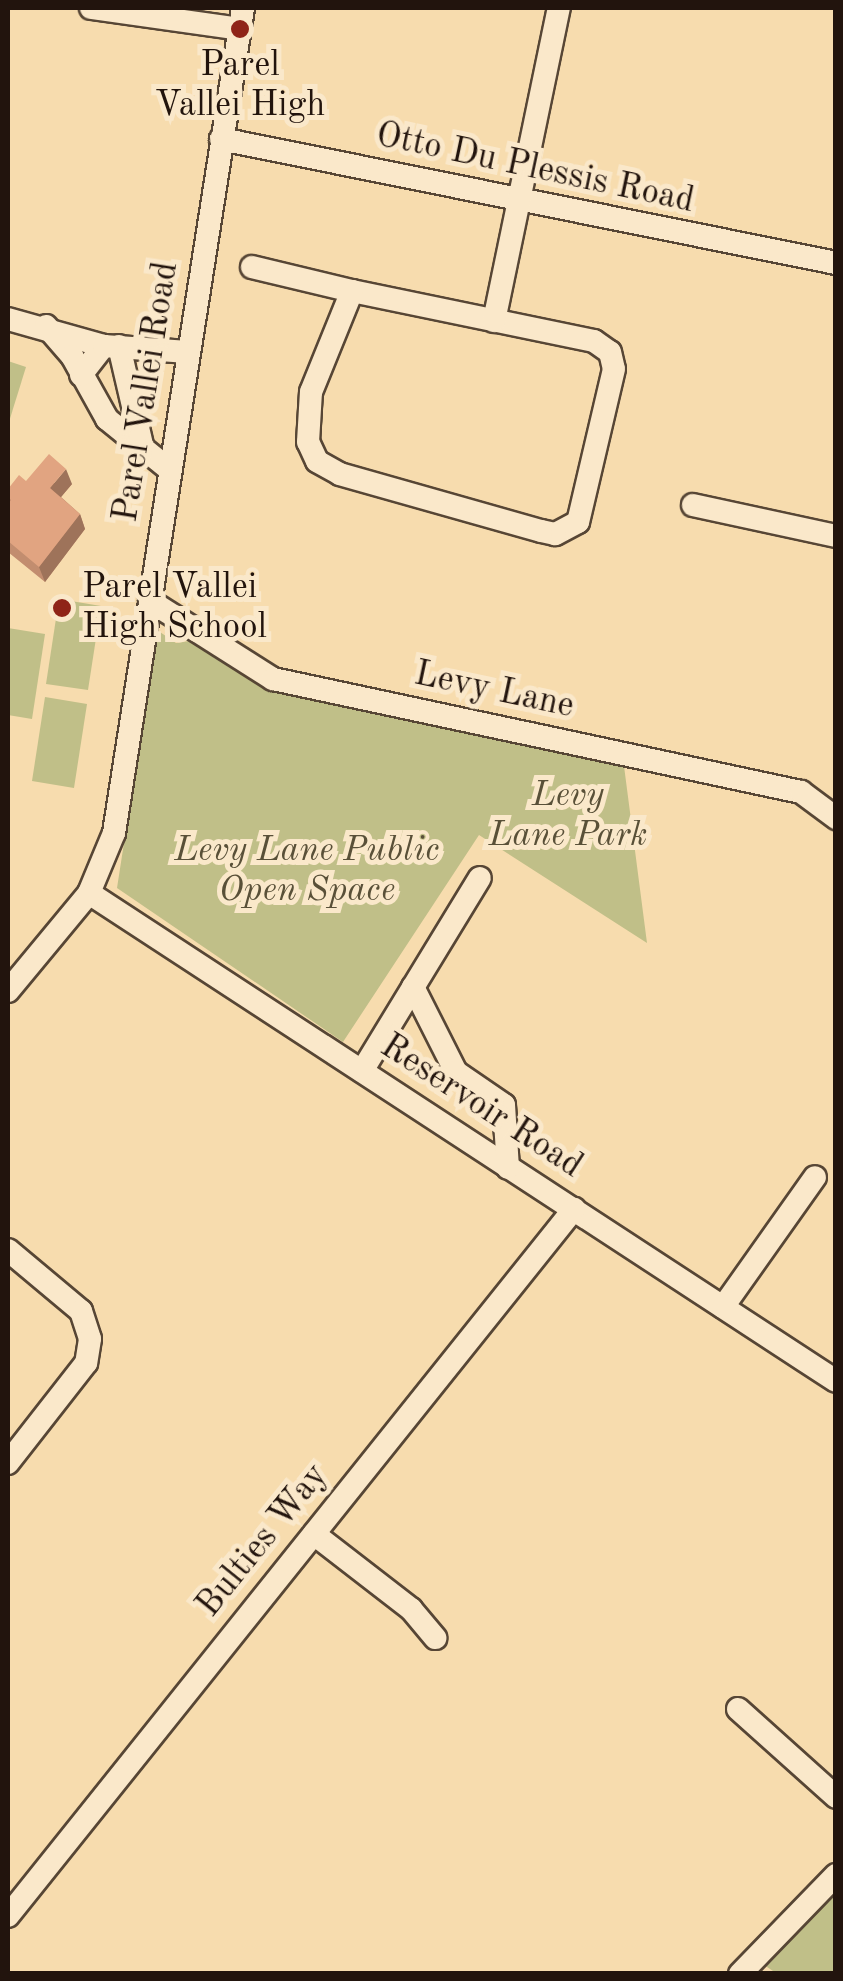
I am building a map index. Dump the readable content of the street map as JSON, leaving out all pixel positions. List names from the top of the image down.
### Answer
{
  "streets": {
    "street": [
      "Otto Du Plessis Road",
      "Parel Vallei Road",
      "Levy Lane",
      "Reservoir Road",
      "Bulties Way"
    ]
  },
  "crossings": [
    ["Otto Du Plessis Road", "Parel Vallei Road"],
    ["Parel Vallei Road", "Levy Lane"],
    ["Parel Vallei Road", "Reservoir Road"],
    ["Reservoir Road", "Bulties Way"]
  ],
  "parks": ["Levy Lane Park", "Levy Lane Public Open Space"],
  "places": ["Parel Vallei High", "Parel Vallei High School"]
}
